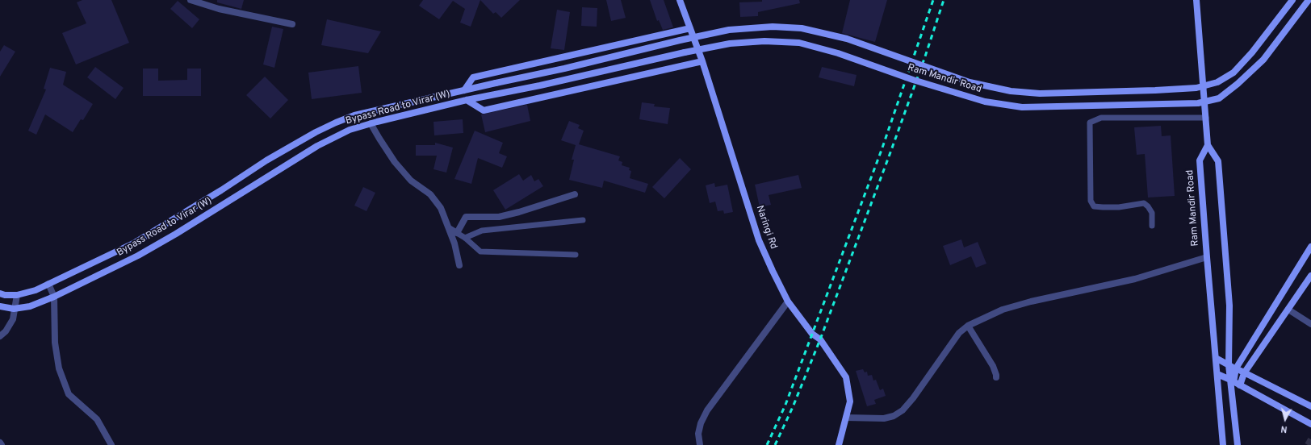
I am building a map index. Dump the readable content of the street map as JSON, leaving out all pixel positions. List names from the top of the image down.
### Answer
{
  "streets": {
    "main road": ["Ram Mandir Road", "Bypass Road to Virar (W)", "Naringi Rd"]
  },
  "crossings": [
    ["Ram Mandir Road", "Bypass Road to Virar (W)"]
  ],
  "north": "bottom"
}
